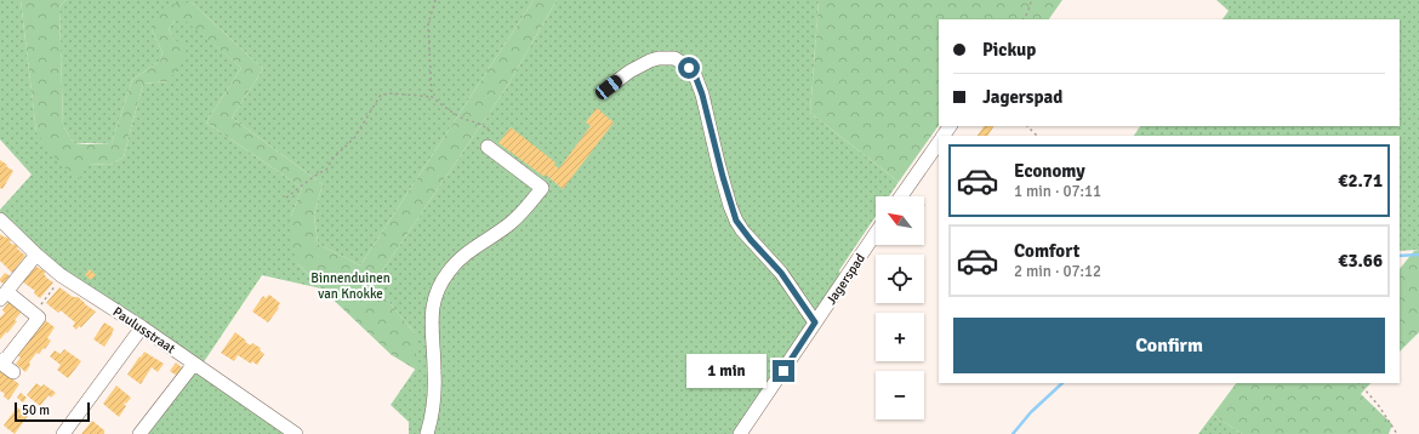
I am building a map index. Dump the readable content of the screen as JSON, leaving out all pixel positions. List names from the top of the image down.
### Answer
{
  "streets": {
    "street": ["Jagerspad", "Paulusstraat"]
  },
  "parks": ["Binnenduinen van Knokke"],
  "scale_bar": "50 m",
  "north": "top left",
  "page": {
    "banner": ["Pickup", "Jagerspad"],
    "list": [
      {
        "name": "Economy",
        "note": "1 min · 07:11",
        "value": "€2.71"
      },
      {
        "name": "Comfort",
        "note": "2 min · 07:12",
        "value": "€3.66"
      }
    ],
    "map_buttons": ["+", "−"],
    "buttons": "Confirm",
    "bubble": "1 min",
    "scale": "50 m"
  }
}
